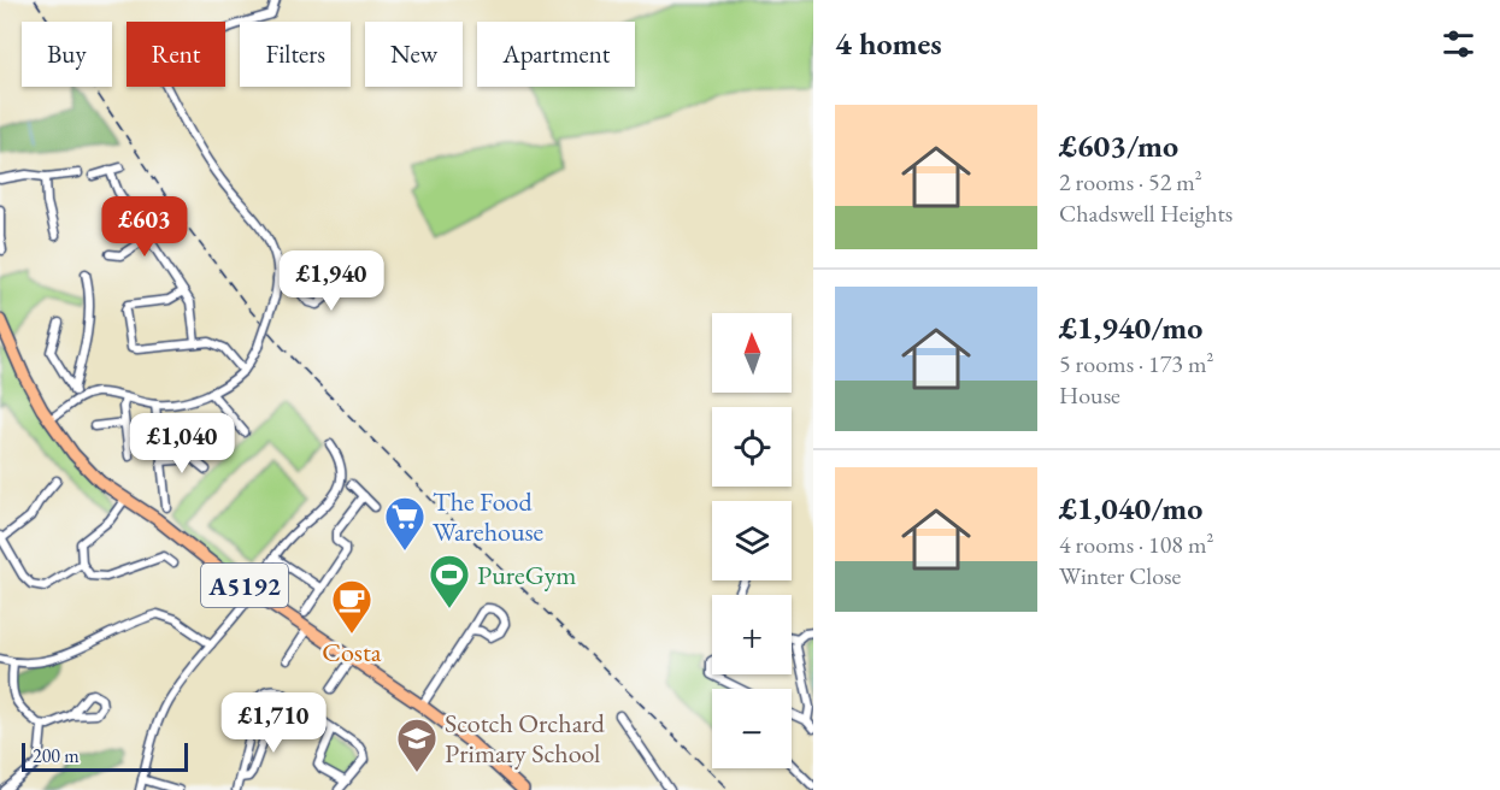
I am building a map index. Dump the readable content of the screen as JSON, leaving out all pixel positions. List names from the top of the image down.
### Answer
{
  "streets": {
    "highway": ["A5192"]
  },
  "places": {
    "supermarket": ["The Food Warehouse"],
    "sports": ["PureGym"],
    "cafe": ["Costa"],
    "school or university": ["Scotch Orchard Primary School"]
  },
  "scale_bar": "200 m",
  "north": "top",
  "page": {
    "heading": "4 homes",
    "chip": [
      "Buy",
      "Rent",
      "Filters",
      "New",
      "Apartment"
    ],
    "list": [
      {
        "name": "£603/mo",
        "note": "2 rooms · 52 m² · Chadswell Heights"
      },
      {
        "name": "£1,940/mo",
        "note": "5 rooms · 173 m² · House"
      },
      {
        "name": "£1,040/mo",
        "note": "4 rooms · 108 m² · Winter Close"
      }
    ],
    "price": [
      "£603",
      "£1,940",
      "£1,040",
      "£1,710"
    ],
    "map_buttons": ["+", "−"],
    "scale": "200 m"
  }
}
